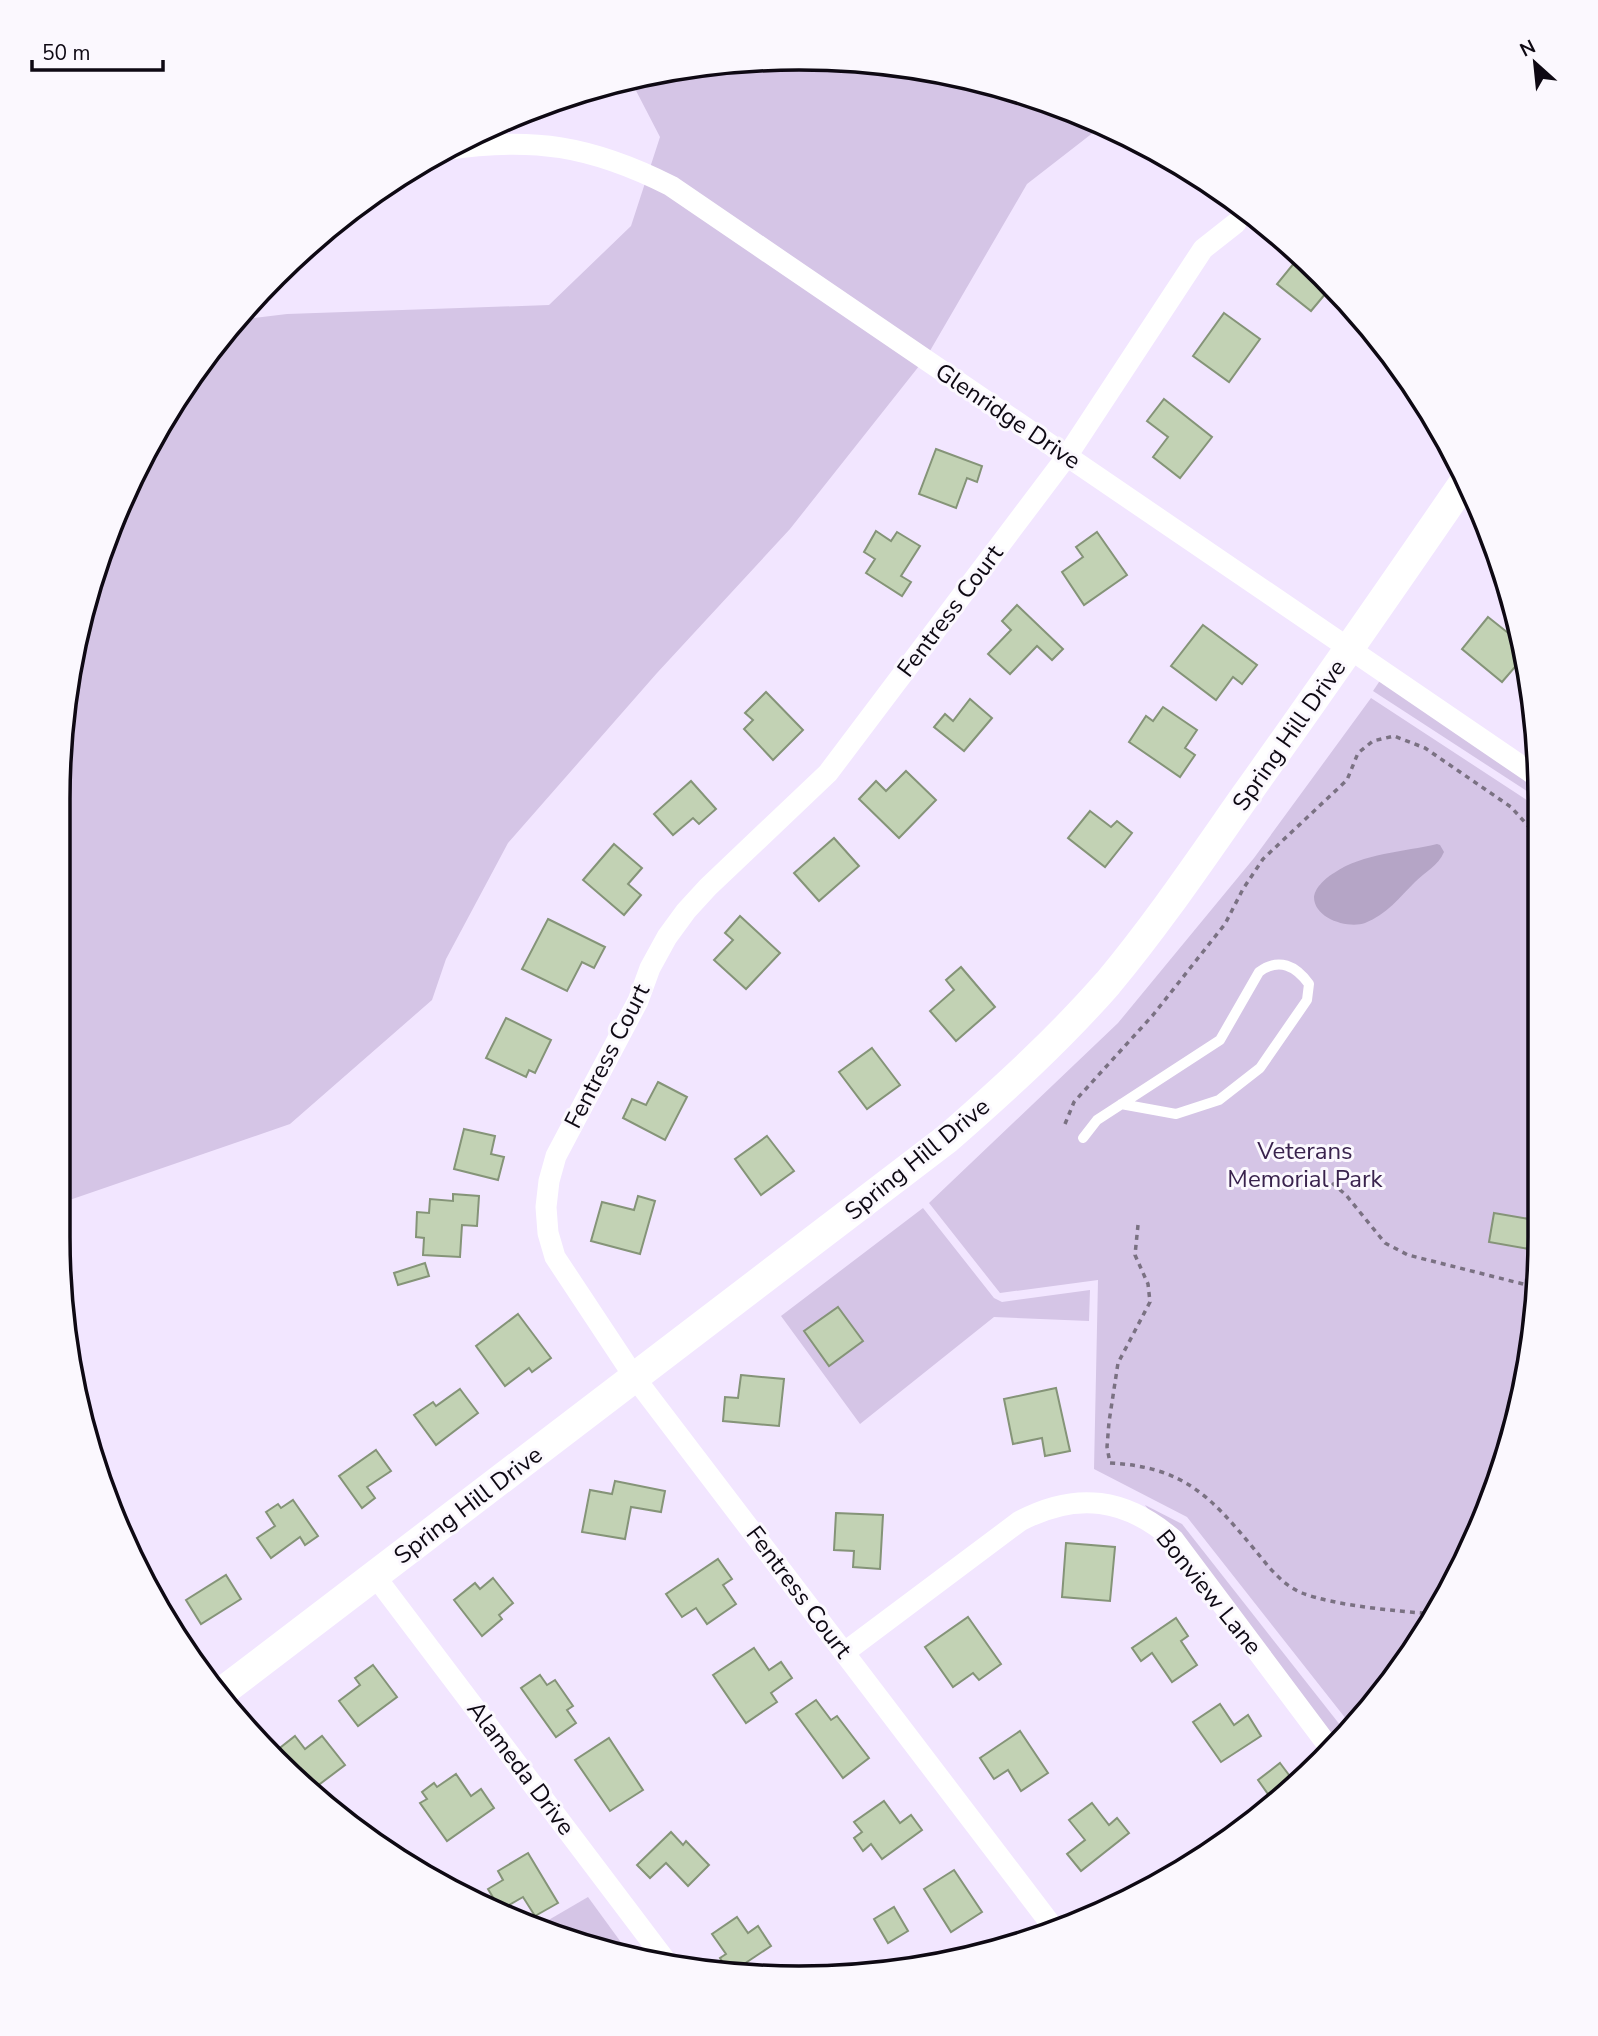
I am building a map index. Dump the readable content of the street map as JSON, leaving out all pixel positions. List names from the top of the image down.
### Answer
{
  "streets": {
    "main road": ["Spring Hill Drive"],
    "street": [
      "Glenridge Drive",
      "Fentress Court",
      "Bonview Lane",
      "Alameda Drive"
    ]
  },
  "crossings": [
    ["Glenridge Drive", "Fentress Court"],
    ["Glenridge Drive", "Spring Hill Drive"],
    ["Fentress Court", "Spring Hill Drive"],
    ["Fentress Court", "Bonview Lane"],
    ["Spring Hill Drive", "Alameda Drive"]
  ],
  "parks": ["Veterans Memorial Park"],
  "scale_bar": "50 m",
  "north": "top left"
}
